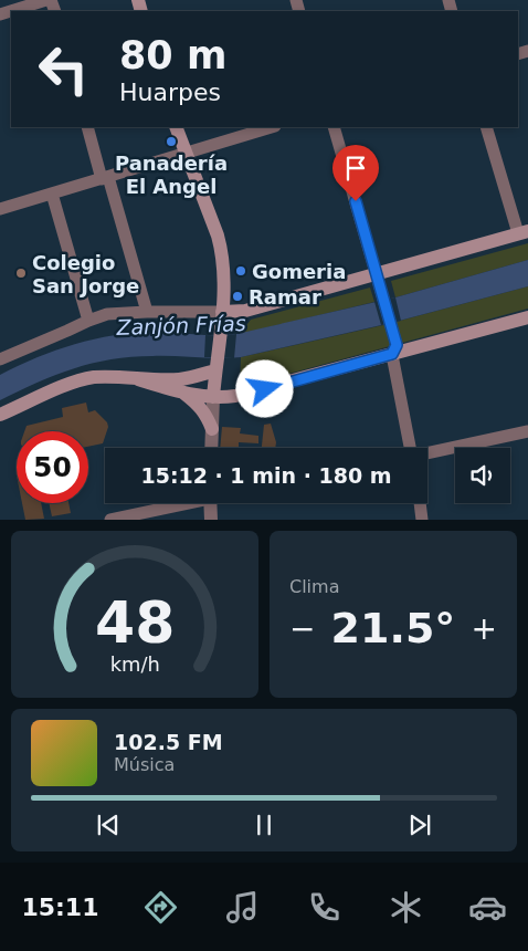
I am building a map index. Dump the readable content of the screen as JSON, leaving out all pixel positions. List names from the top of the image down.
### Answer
{
  "water": ["Zanjón Frías"],
  "places": [
    "Panadería El Angel",
    "Gomeria",
    "Colegio San Jorge",
    "Ramar"
  ],
  "page": {
    "turn": ["80 m", "Huarpes"],
    "limit": "50",
    "trip": "15:12 · 1 min · 180 m",
    "tile": "Clima",
    "heat": ["−", "21.5°", "+"],
    "song": ["102.5 FM", "Música"],
    "tabs": "15:11",
    "gauge": ["48", "km/h"]
  }
}
